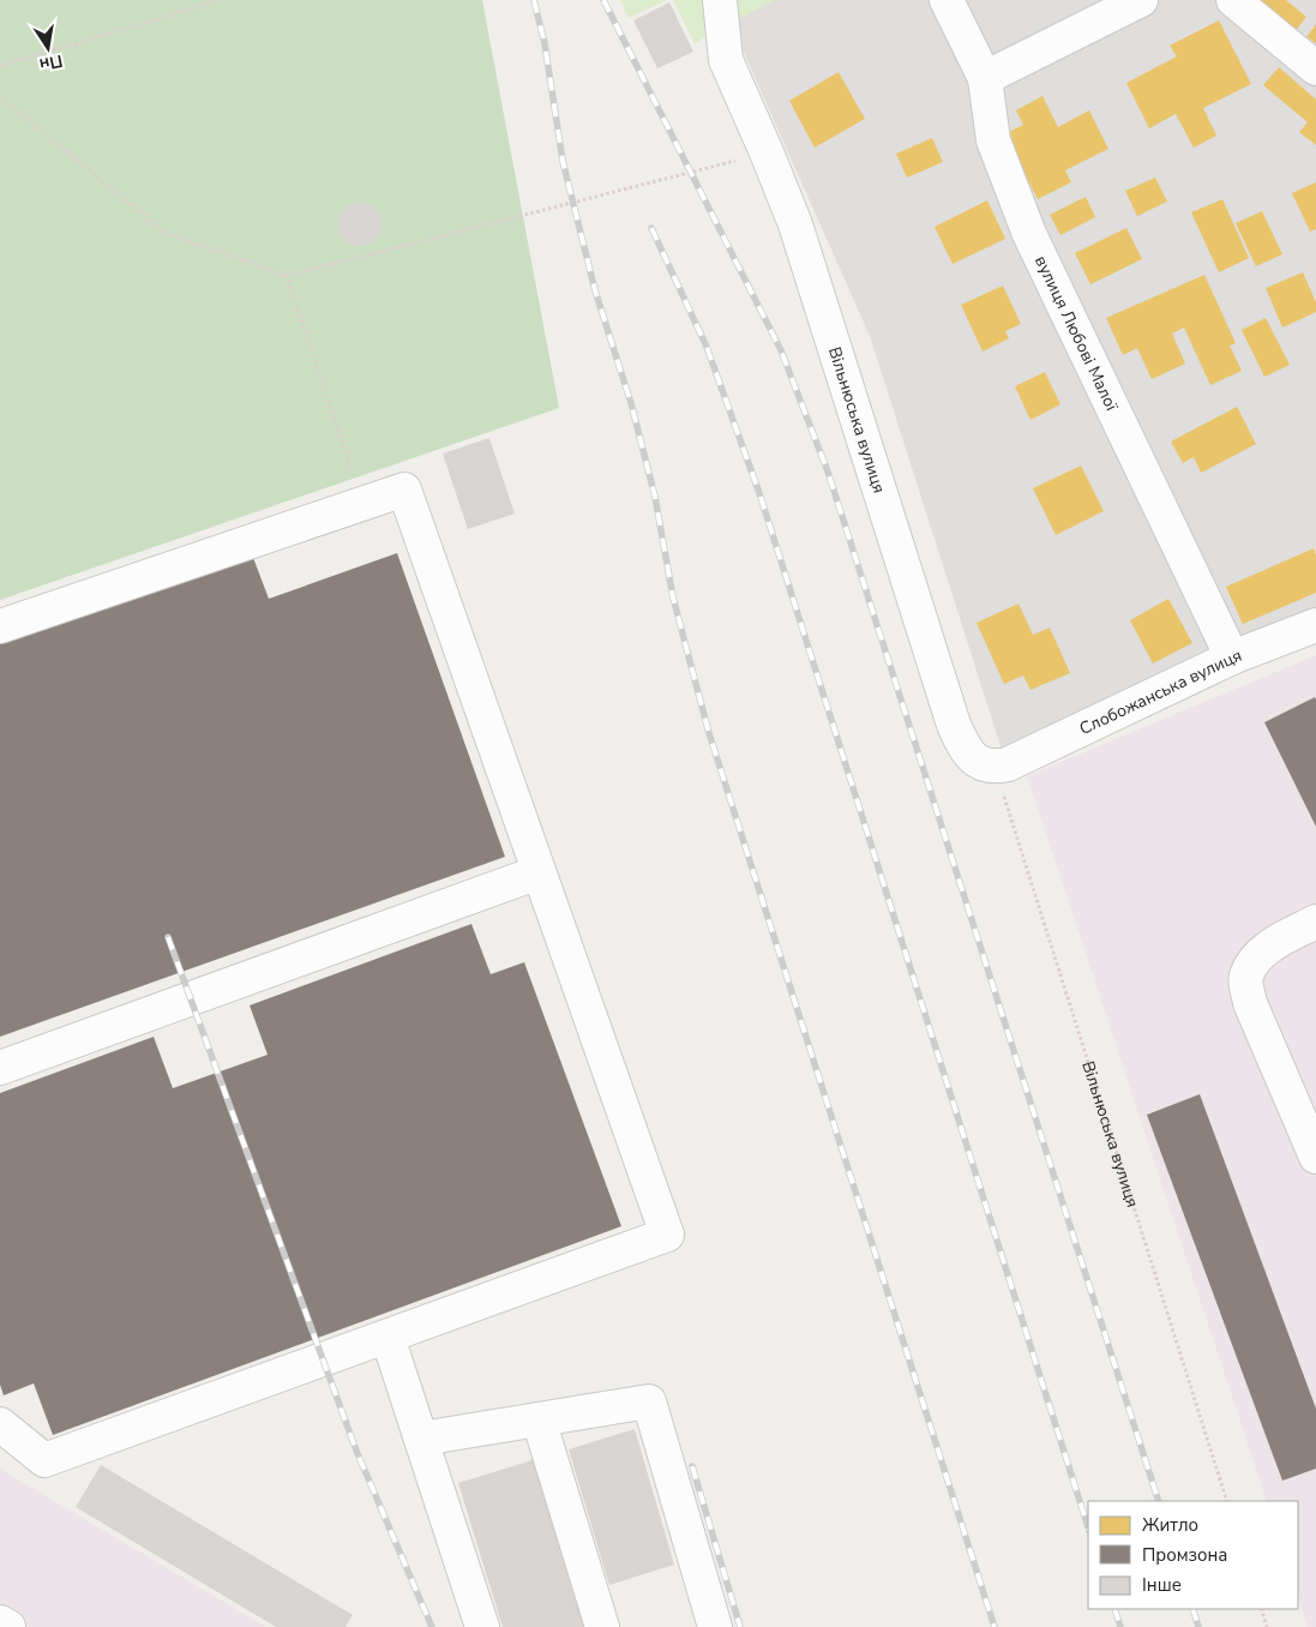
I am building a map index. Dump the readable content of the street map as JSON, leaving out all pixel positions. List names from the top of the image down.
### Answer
{
  "streets": {
    "street": ["вулиця Любові Малої", "Вільнюська вулиця", "Слобожанська вулиця"]
  },
  "crossings": [
    ["вулиця Любові Малої", "Слобожанська вулиця"],
    ["Вільнюська вулиця", "Слобожанська вулиця"]
  ],
  "legend": ["Житло", "Промзона", "Інше"],
  "north": "bottom"
}
